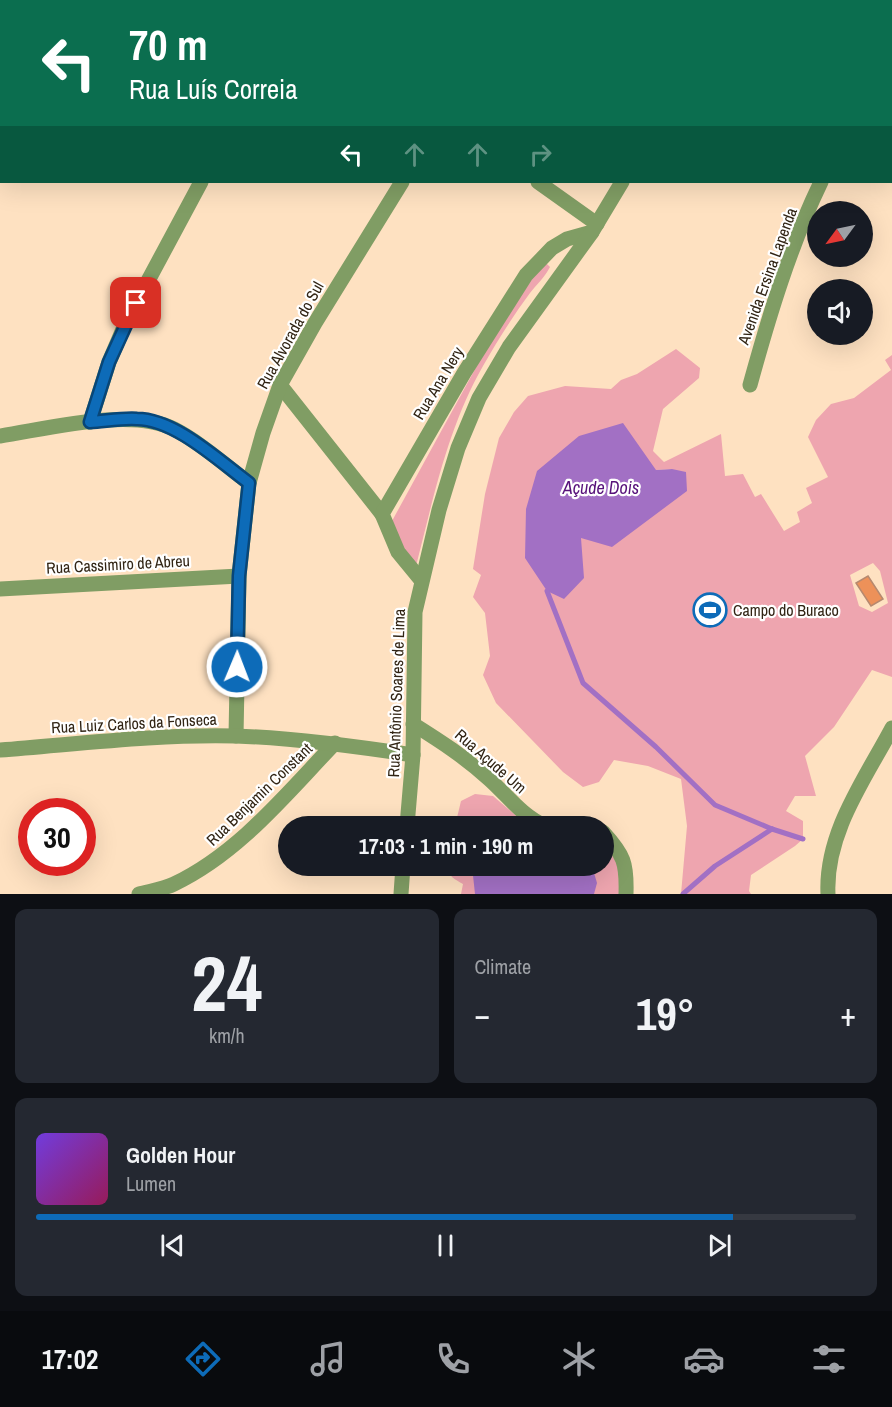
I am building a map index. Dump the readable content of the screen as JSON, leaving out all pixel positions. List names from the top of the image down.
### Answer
{
  "streets": {
    "street": [
      "Avenida Ersina Lapenda",
      "Rua Alvorada do Sul",
      "Rua Ana Nery",
      "Rua Cassimiro de Abreu",
      "Rua Antônio Soares de Lima",
      "Rua Luiz Carlos da Fonseca",
      "Rua Açude Um",
      "Rua Benjamin Constant"
    ]
  },
  "crossings": [
    ["Rua Alvorada do Sul", "Rua Cassimiro de Abreu"],
    ["Rua Alvorada do Sul", "Rua Luiz Carlos da Fonseca"],
    ["Rua Ana Nery", "Rua Antônio Soares de Lima"],
    ["Rua Antônio Soares de Lima", "Rua Luiz Carlos da Fonseca"],
    ["Rua Antônio Soares de Lima", "Rua Açude Um"],
    ["Rua Luiz Carlos da Fonseca", "Rua Benjamin Constant"]
  ],
  "water": ["Açude Dois"],
  "places": {
    "sports": ["Campo do Buraco"]
  },
  "north": "bottom left",
  "page": {
    "turn": ["70 m", "Rua Luís Correia"],
    "limit": "30",
    "trip": "17:03 · 1 min · 190 m",
    "tile": [
      ["24", "km/h"],
      "Climate"
    ],
    "heat": ["−", "19°", "+"],
    "song": ["Golden Hour", "Lumen"],
    "tabs": "17:02"
  }
}
